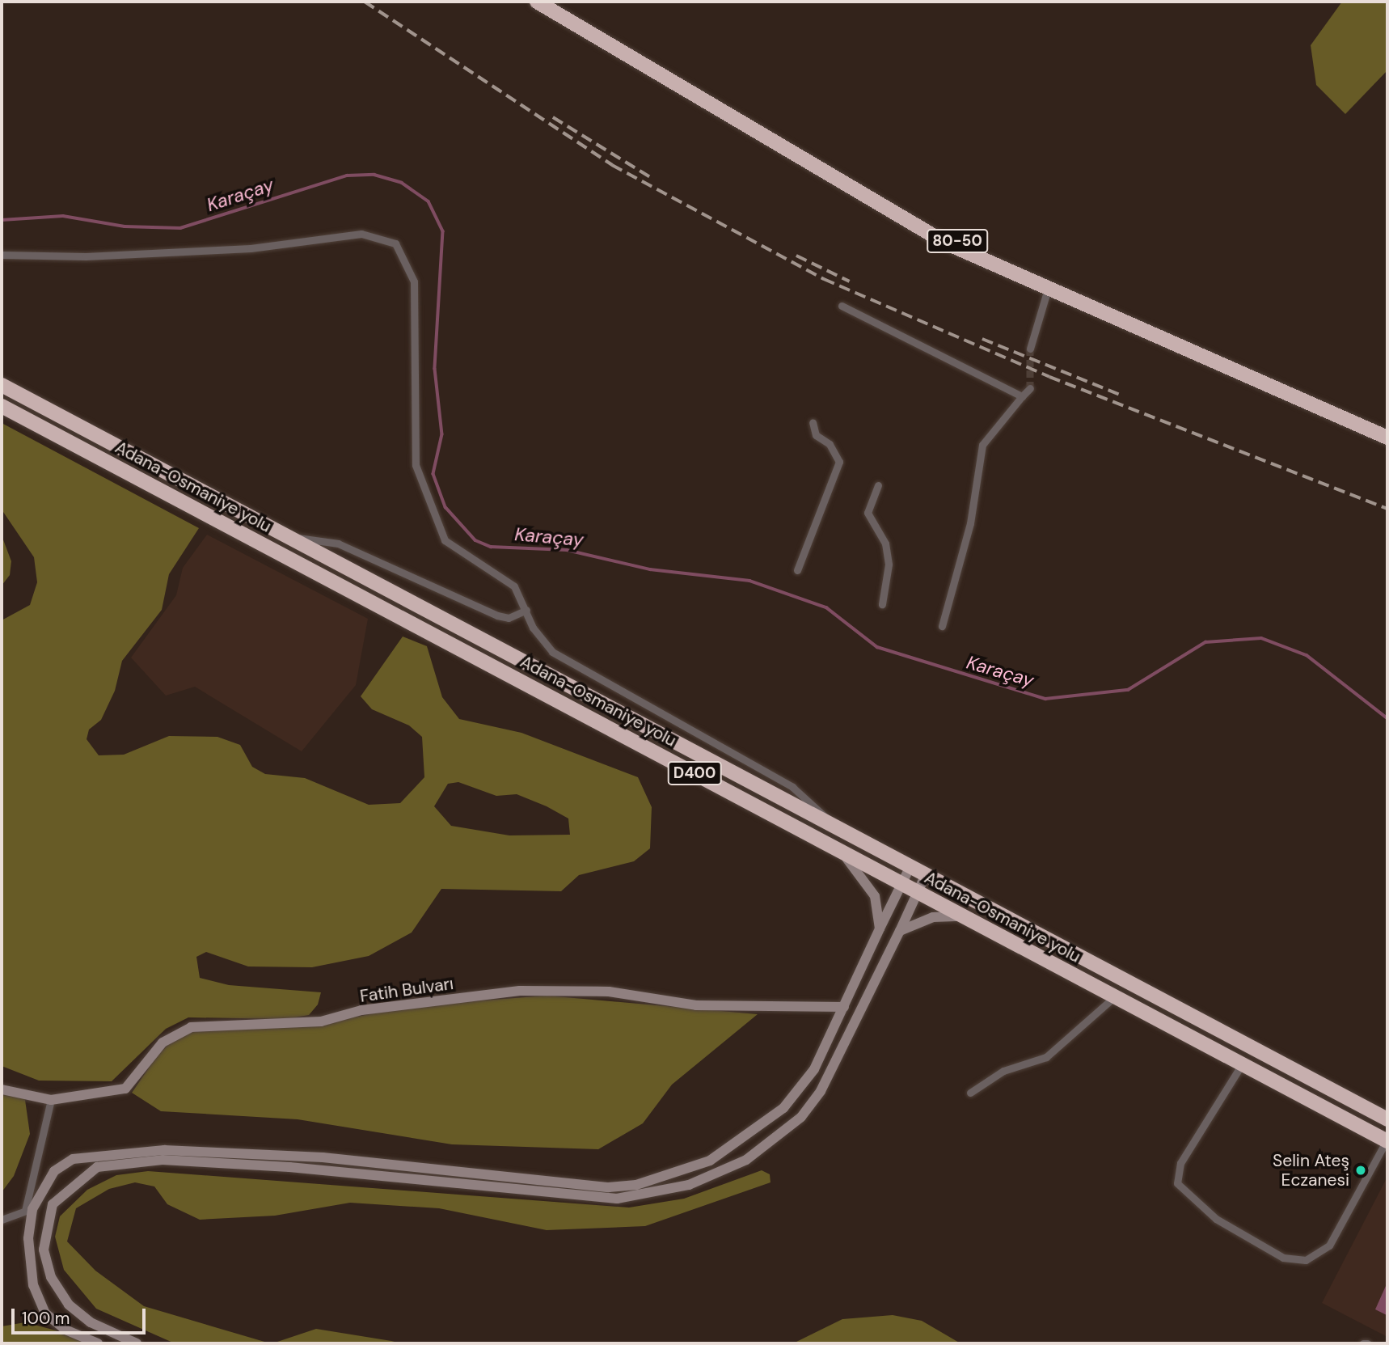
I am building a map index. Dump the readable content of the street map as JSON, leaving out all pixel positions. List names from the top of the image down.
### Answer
{
  "streets": {
    "highway": ["80-50", "Adana-Osmaniye yolu", "D400"],
    "street": ["Fatih Bulvarı"]
  },
  "water": ["Karaçay"],
  "places": ["Selin Ateş Eczanesi"],
  "scale_bar": "100 m"
}
